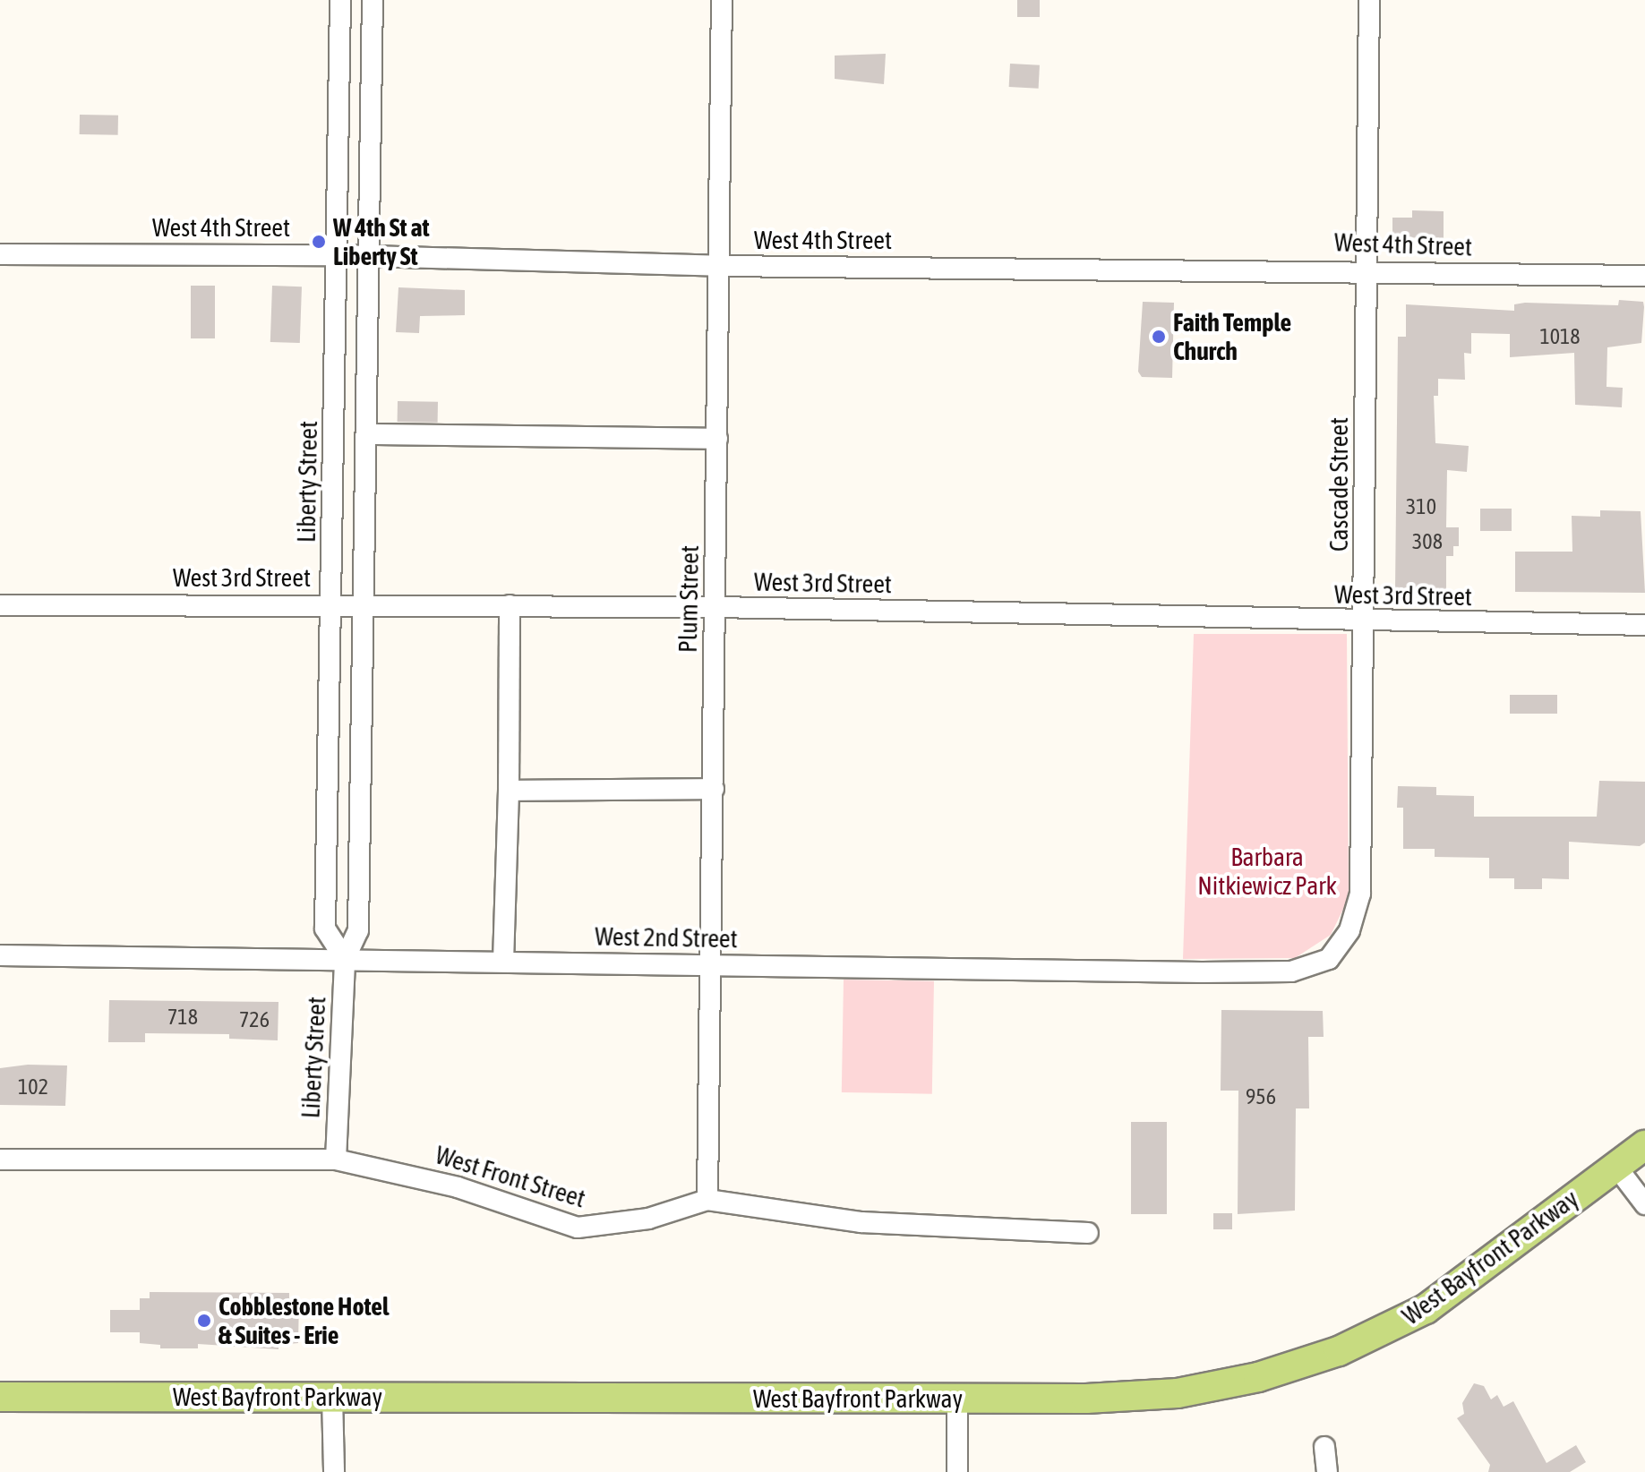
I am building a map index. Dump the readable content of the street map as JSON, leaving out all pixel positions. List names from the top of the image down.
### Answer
{
  "streets": {
    "highway": ["West Bayfront Parkway"],
    "street": [
      "West 4th Street",
      "Liberty Street",
      "Cascade Street",
      "West 3rd Street",
      "Plum Street",
      "West 2nd Street",
      "West Front Street"
    ]
  },
  "crossings": [
    ["West 4th Street", "Liberty Street"],
    ["West 4th Street", "Cascade Street"],
    ["West 4th Street", "Plum Street"],
    ["Liberty Street", "West 3rd Street"],
    ["Liberty Street", "West 2nd Street"],
    ["Liberty Street", "West Front Street"],
    ["Cascade Street", "West 3rd Street"],
    ["Cascade Street", "West 2nd Street"],
    ["West 3rd Street", "Plum Street"],
    ["Plum Street", "West 2nd Street"],
    ["Plum Street", "West Front Street"]
  ],
  "parks": ["Barbara Nitkiewicz Park"],
  "places": ["W 4th St at Liberty St", "Faith Temple Church", "Cobblestone Hotel & Suites - Erie"],
  "house_numbers": [
    "1018",
    "310",
    "308",
    "718",
    "726",
    "102",
    "956"
  ]
}
